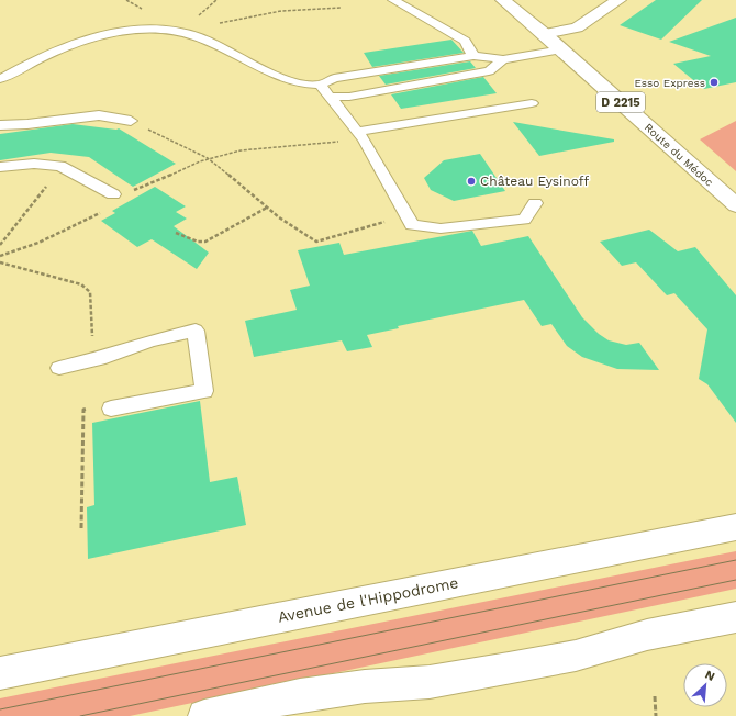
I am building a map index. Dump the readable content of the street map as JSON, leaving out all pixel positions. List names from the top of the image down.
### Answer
{
  "streets": {
    "street": ["D 2215", "Route du Médoc", "Avenue de l'Hippodrome"]
  },
  "places": ["Esso Express", "Château Eysinoff"],
  "north": "top right"
}
